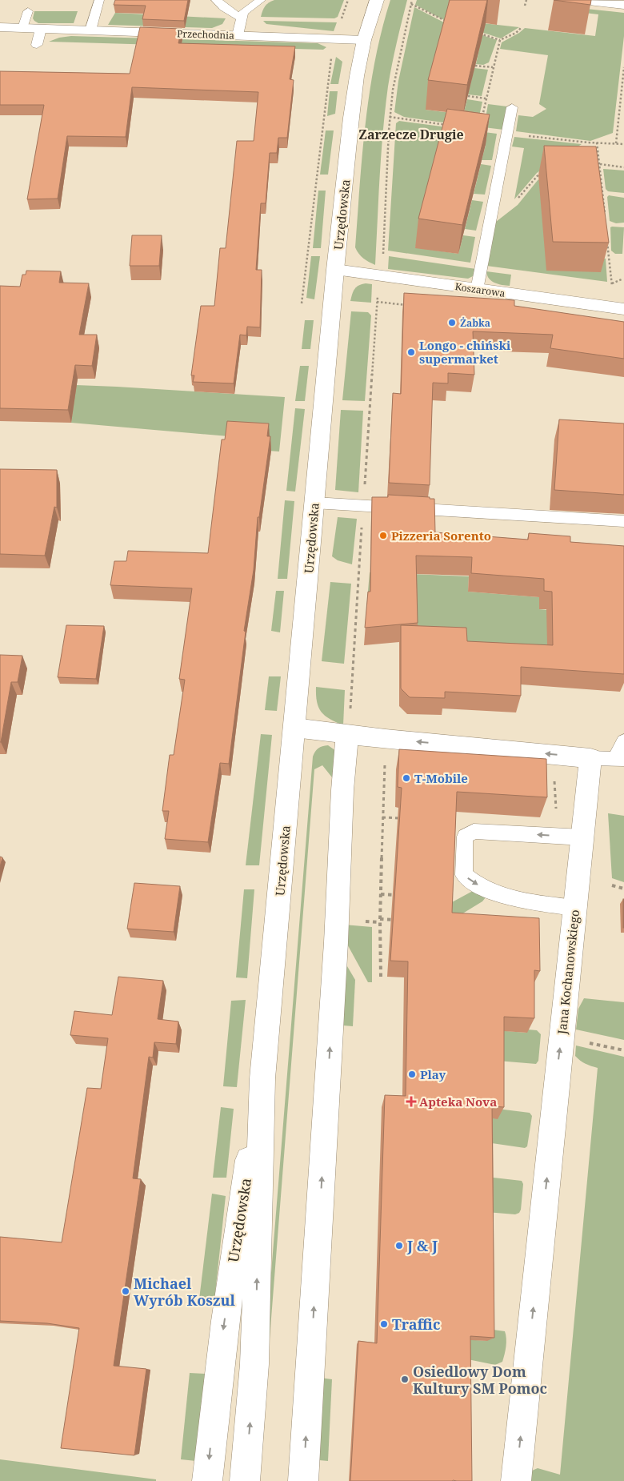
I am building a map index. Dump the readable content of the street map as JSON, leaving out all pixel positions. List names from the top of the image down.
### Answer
{
  "streets": {
    "street": [
      "Przechodnia",
      "Urzędowska",
      "Koszarowa",
      "Jana Kochanowskiego"
    ]
  },
  "crossings": [
    ["Przechodnia", "Urzędowska"],
    ["Urzędowska", "Koszarowa"]
  ],
  "one_way": ["Jana Kochanowskiego"],
  "districts": ["Zarzecze Drugie"],
  "places": {
    "other": [
      "Żabka",
      "Longo - chiński supermarket",
      "Pizzeria Sorento",
      "T-Mobile",
      "Play",
      "J & J",
      "Michael Wyrób Koszul",
      "Traffic",
      "Osiedlowy Dom Kultury SM Pomoc"
    ],
    "health": ["Apteka Nova"]
  }
}
